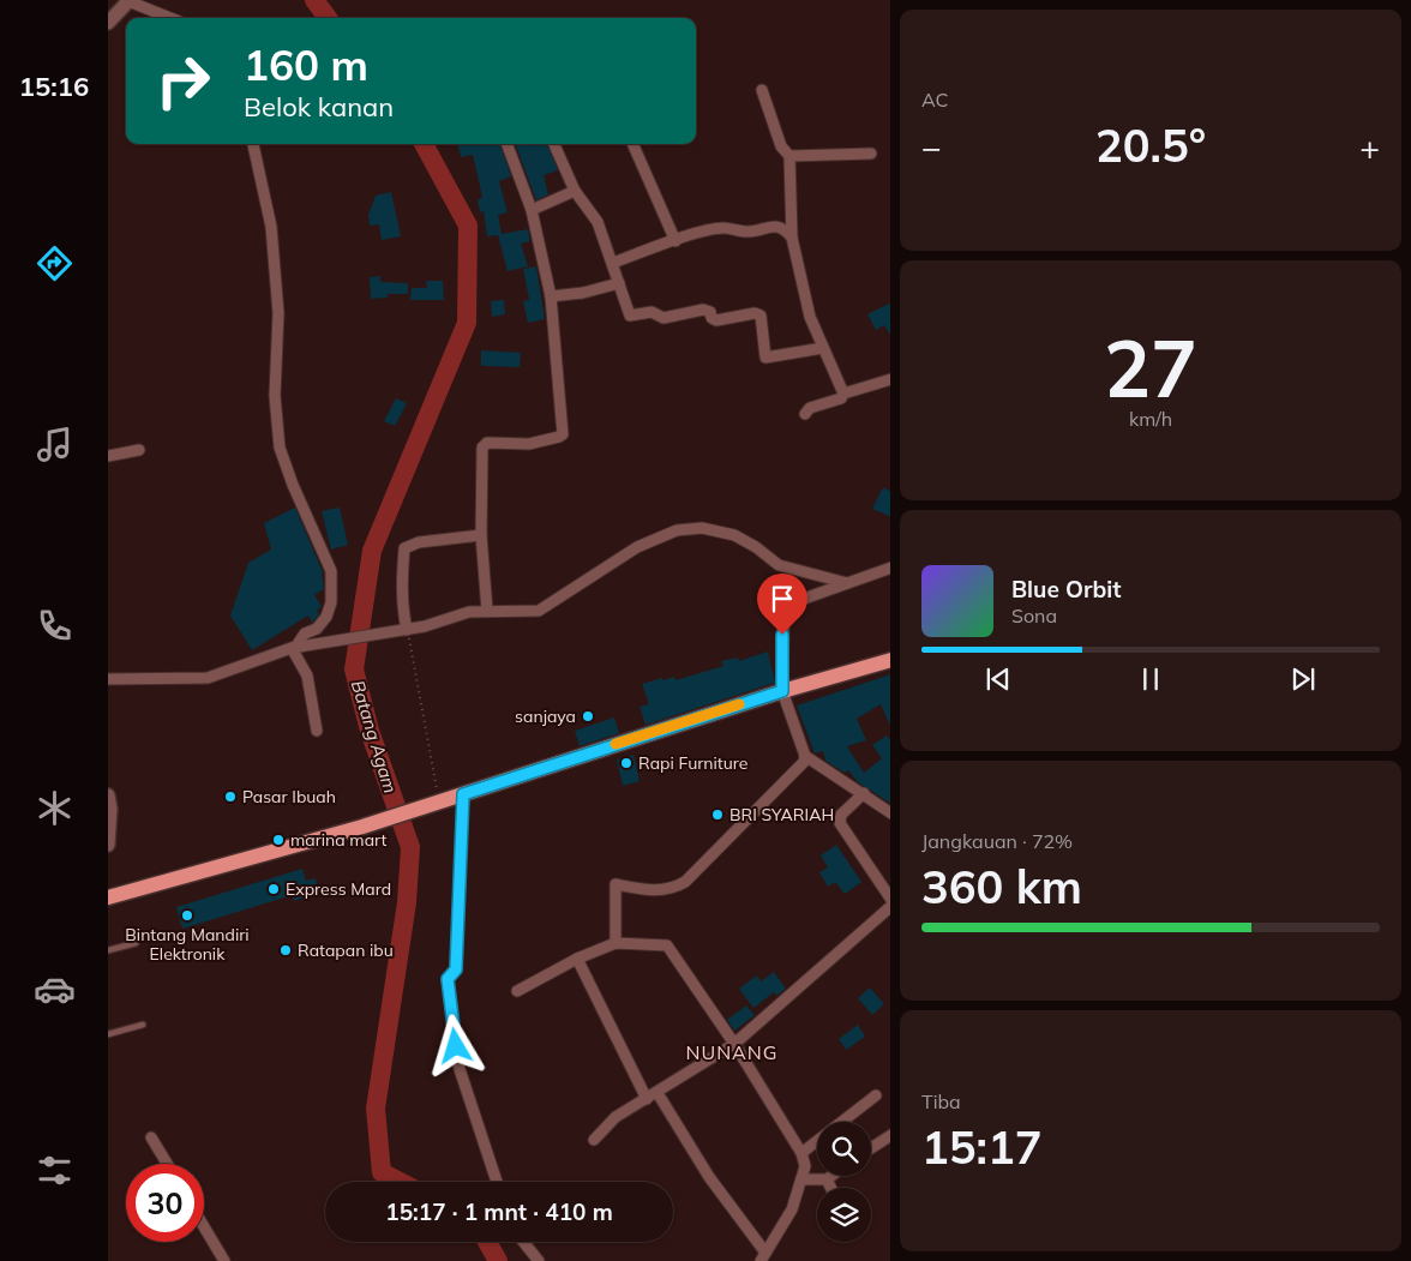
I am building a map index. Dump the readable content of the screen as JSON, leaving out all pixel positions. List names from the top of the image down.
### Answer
{
  "districts": ["NUNANG"],
  "water": ["Batang Agam"],
  "places": [
    "sanjaya",
    "Rapi Furniture",
    "Pasar Ibuah",
    "BRI SYARIAH",
    "marina mart",
    "Express Mard",
    "Bintang Mandiri Elektronik",
    "Ratapan ibu"
  ],
  "page": {
    "tabs": "15:16",
    "tile": [
      "AC",
      ["27", "km/h"],
      ["Jangkauan · 72%", "360 km"],
      ["Tiba", "15:17"]
    ],
    "turn": ["160 m", "Belok kanan"],
    "heat": ["−", "20.5°", "+"],
    "song": ["Blue Orbit", "Sona"],
    "limit": "30",
    "trip": "15:17 · 1 mnt · 410 m"
  }
}
